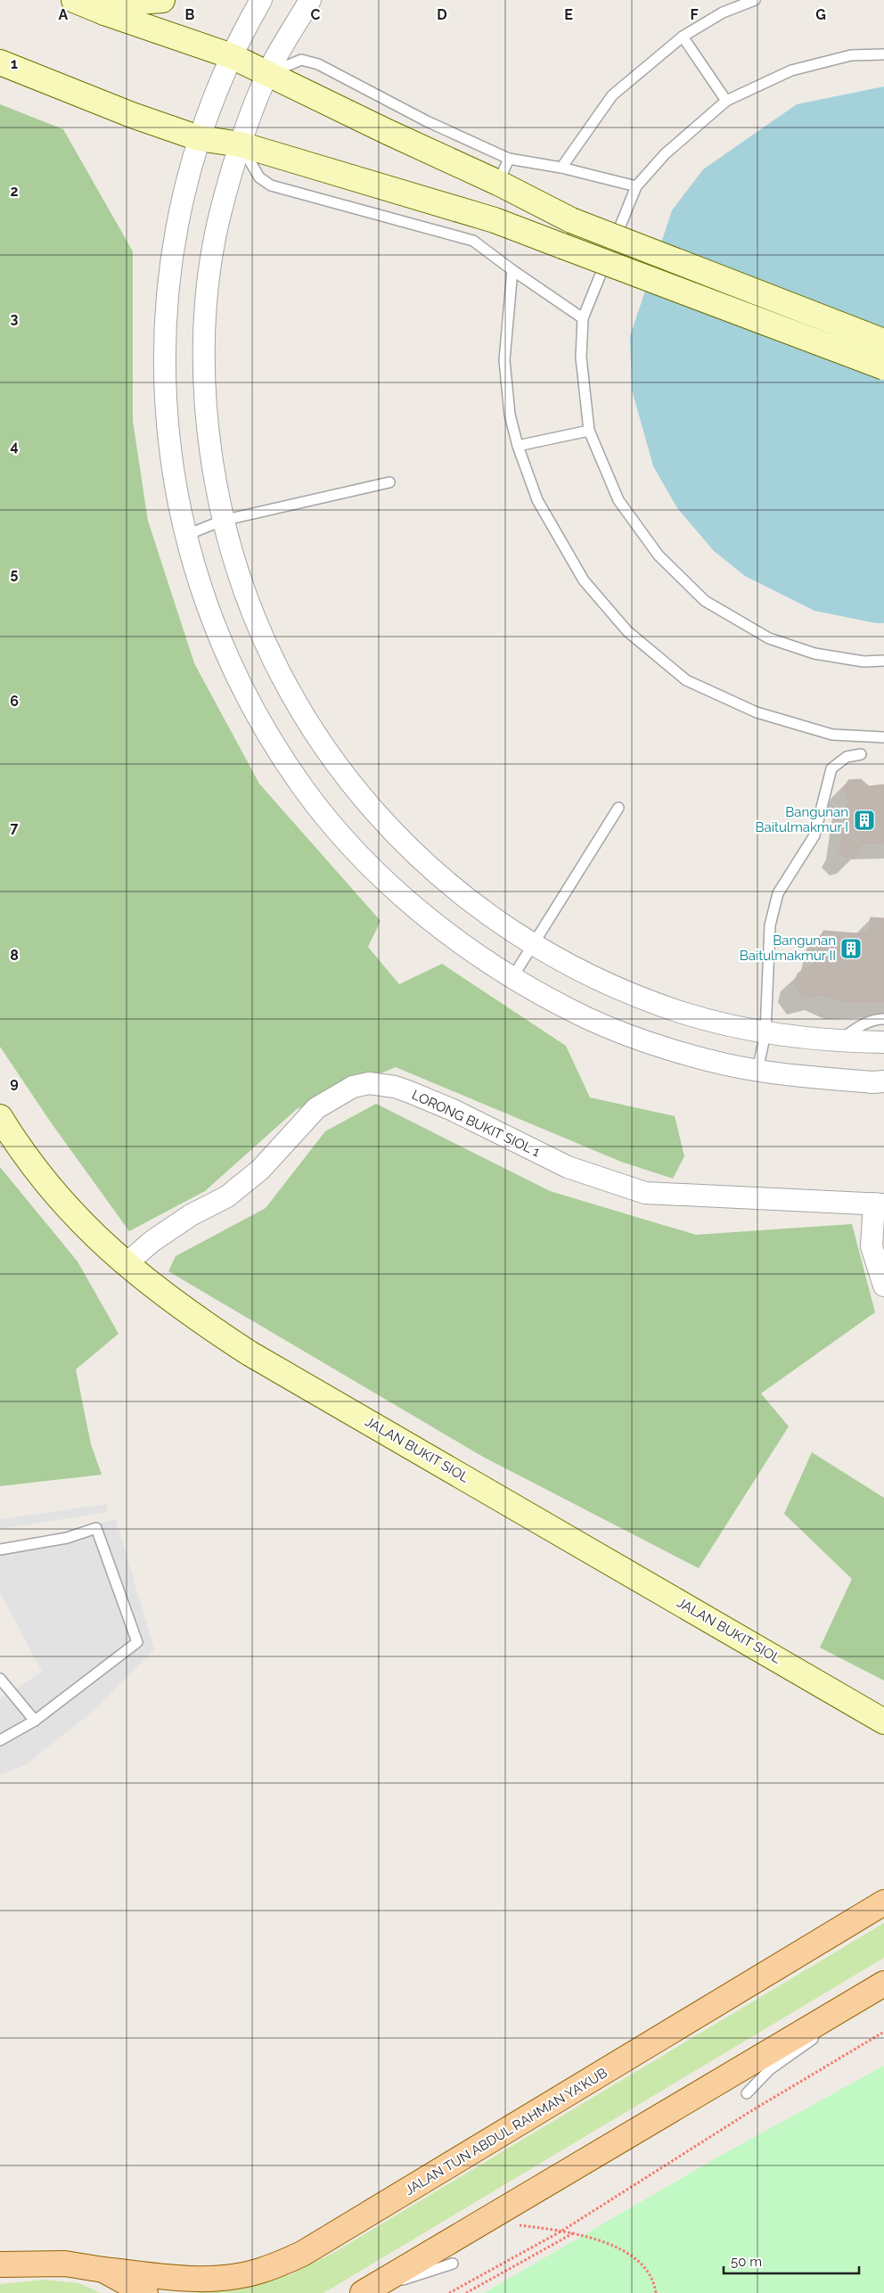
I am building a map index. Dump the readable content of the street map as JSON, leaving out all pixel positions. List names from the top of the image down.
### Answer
{
  "streets": {
    "main road": ["JALAN TUN ABDUL RAHMAN YA'KUB"],
    "street": ["LORONG BUKIT SIOL 1", "JALAN BUKIT SIOL"]
  },
  "crossings": [
    ["LORONG BUKIT SIOL 1", "JALAN BUKIT SIOL"]
  ],
  "places": {
    "building": ["Bangunan Baitulmakmur I", "Bangunan Baitulmakmur II"]
  },
  "scale_bar": "50 m",
  "grid": {
    "columns": [
      "A",
      "B",
      "C",
      "D",
      "E",
      "F",
      "G"
    ],
    "rows": [
      "1",
      "2",
      "3",
      "4",
      "5",
      "6",
      "7",
      "8",
      "9"
    ]
  }
}
